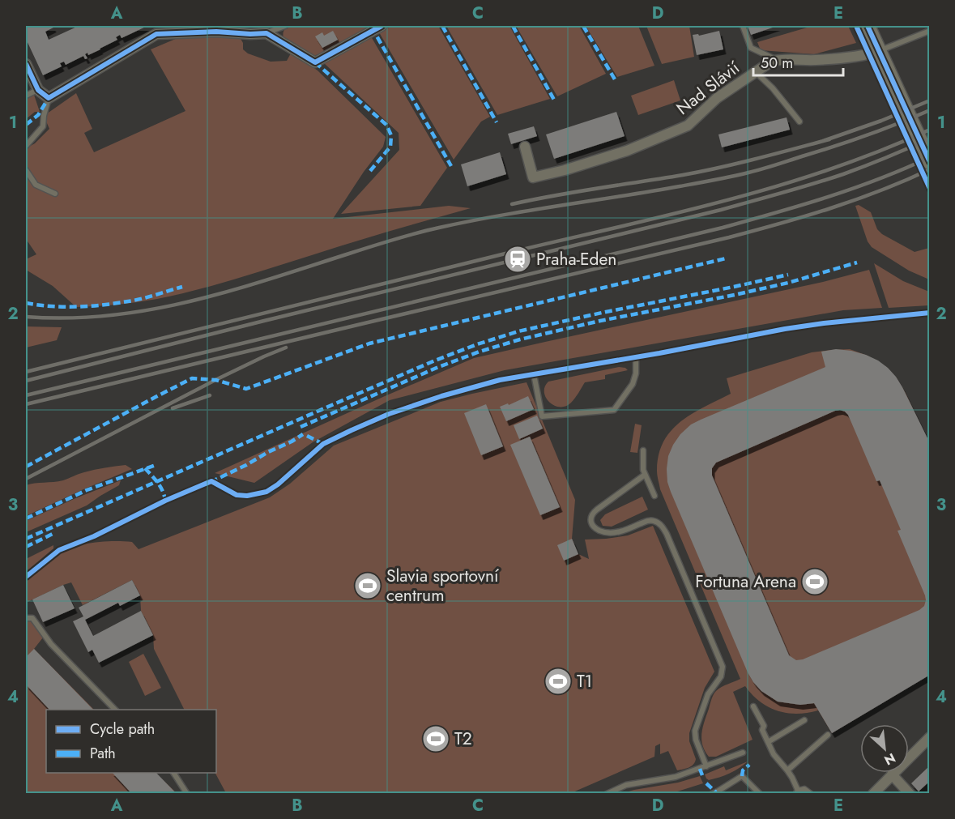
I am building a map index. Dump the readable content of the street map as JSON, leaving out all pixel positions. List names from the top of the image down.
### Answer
{
  "streets": {
    "street": ["Nad Slávií"]
  },
  "places": {
    "station": ["Praha-Eden"],
    "sports": [
      "Fortuna Arena",
      "Slavia sportovní centrum",
      "T1",
      "T2"
    ]
  },
  "legend": ["Cycle path", "Path"],
  "scale_bar": "50 m",
  "north": "bottom right",
  "grid": {
    "columns": [
      "A",
      "B",
      "C",
      "D",
      "E"
    ],
    "rows": [
      "1",
      "2",
      "3",
      "4"
    ]
  }
}
